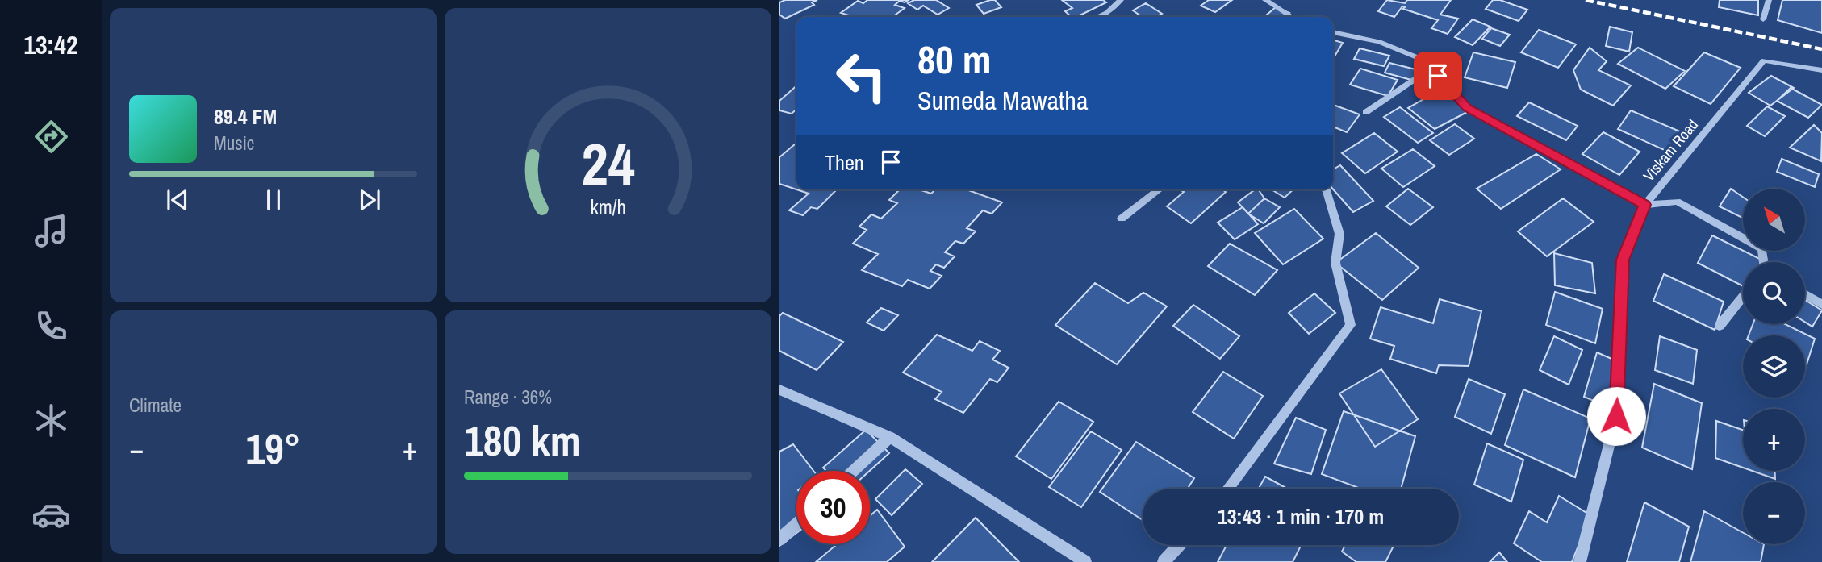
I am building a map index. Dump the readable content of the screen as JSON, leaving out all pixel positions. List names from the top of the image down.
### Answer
{
  "streets": {
    "street": ["Viskam Road"]
  },
  "north": "top left",
  "page": {
    "tabs": "13:42",
    "turn": ["80 m", "Sumeda Mawatha"],
    "song": ["89.4 FM", "Music"],
    "then": "Then",
    "map_buttons": ["+", "−"],
    "tile": [
      "Climate",
      ["Range · 36%", "180 km"]
    ],
    "heat": ["−", "19°", "+"],
    "limit": "30",
    "trip": "13:43 · 1 min · 170 m",
    "gauge": ["24", "km/h"]
  }
}
